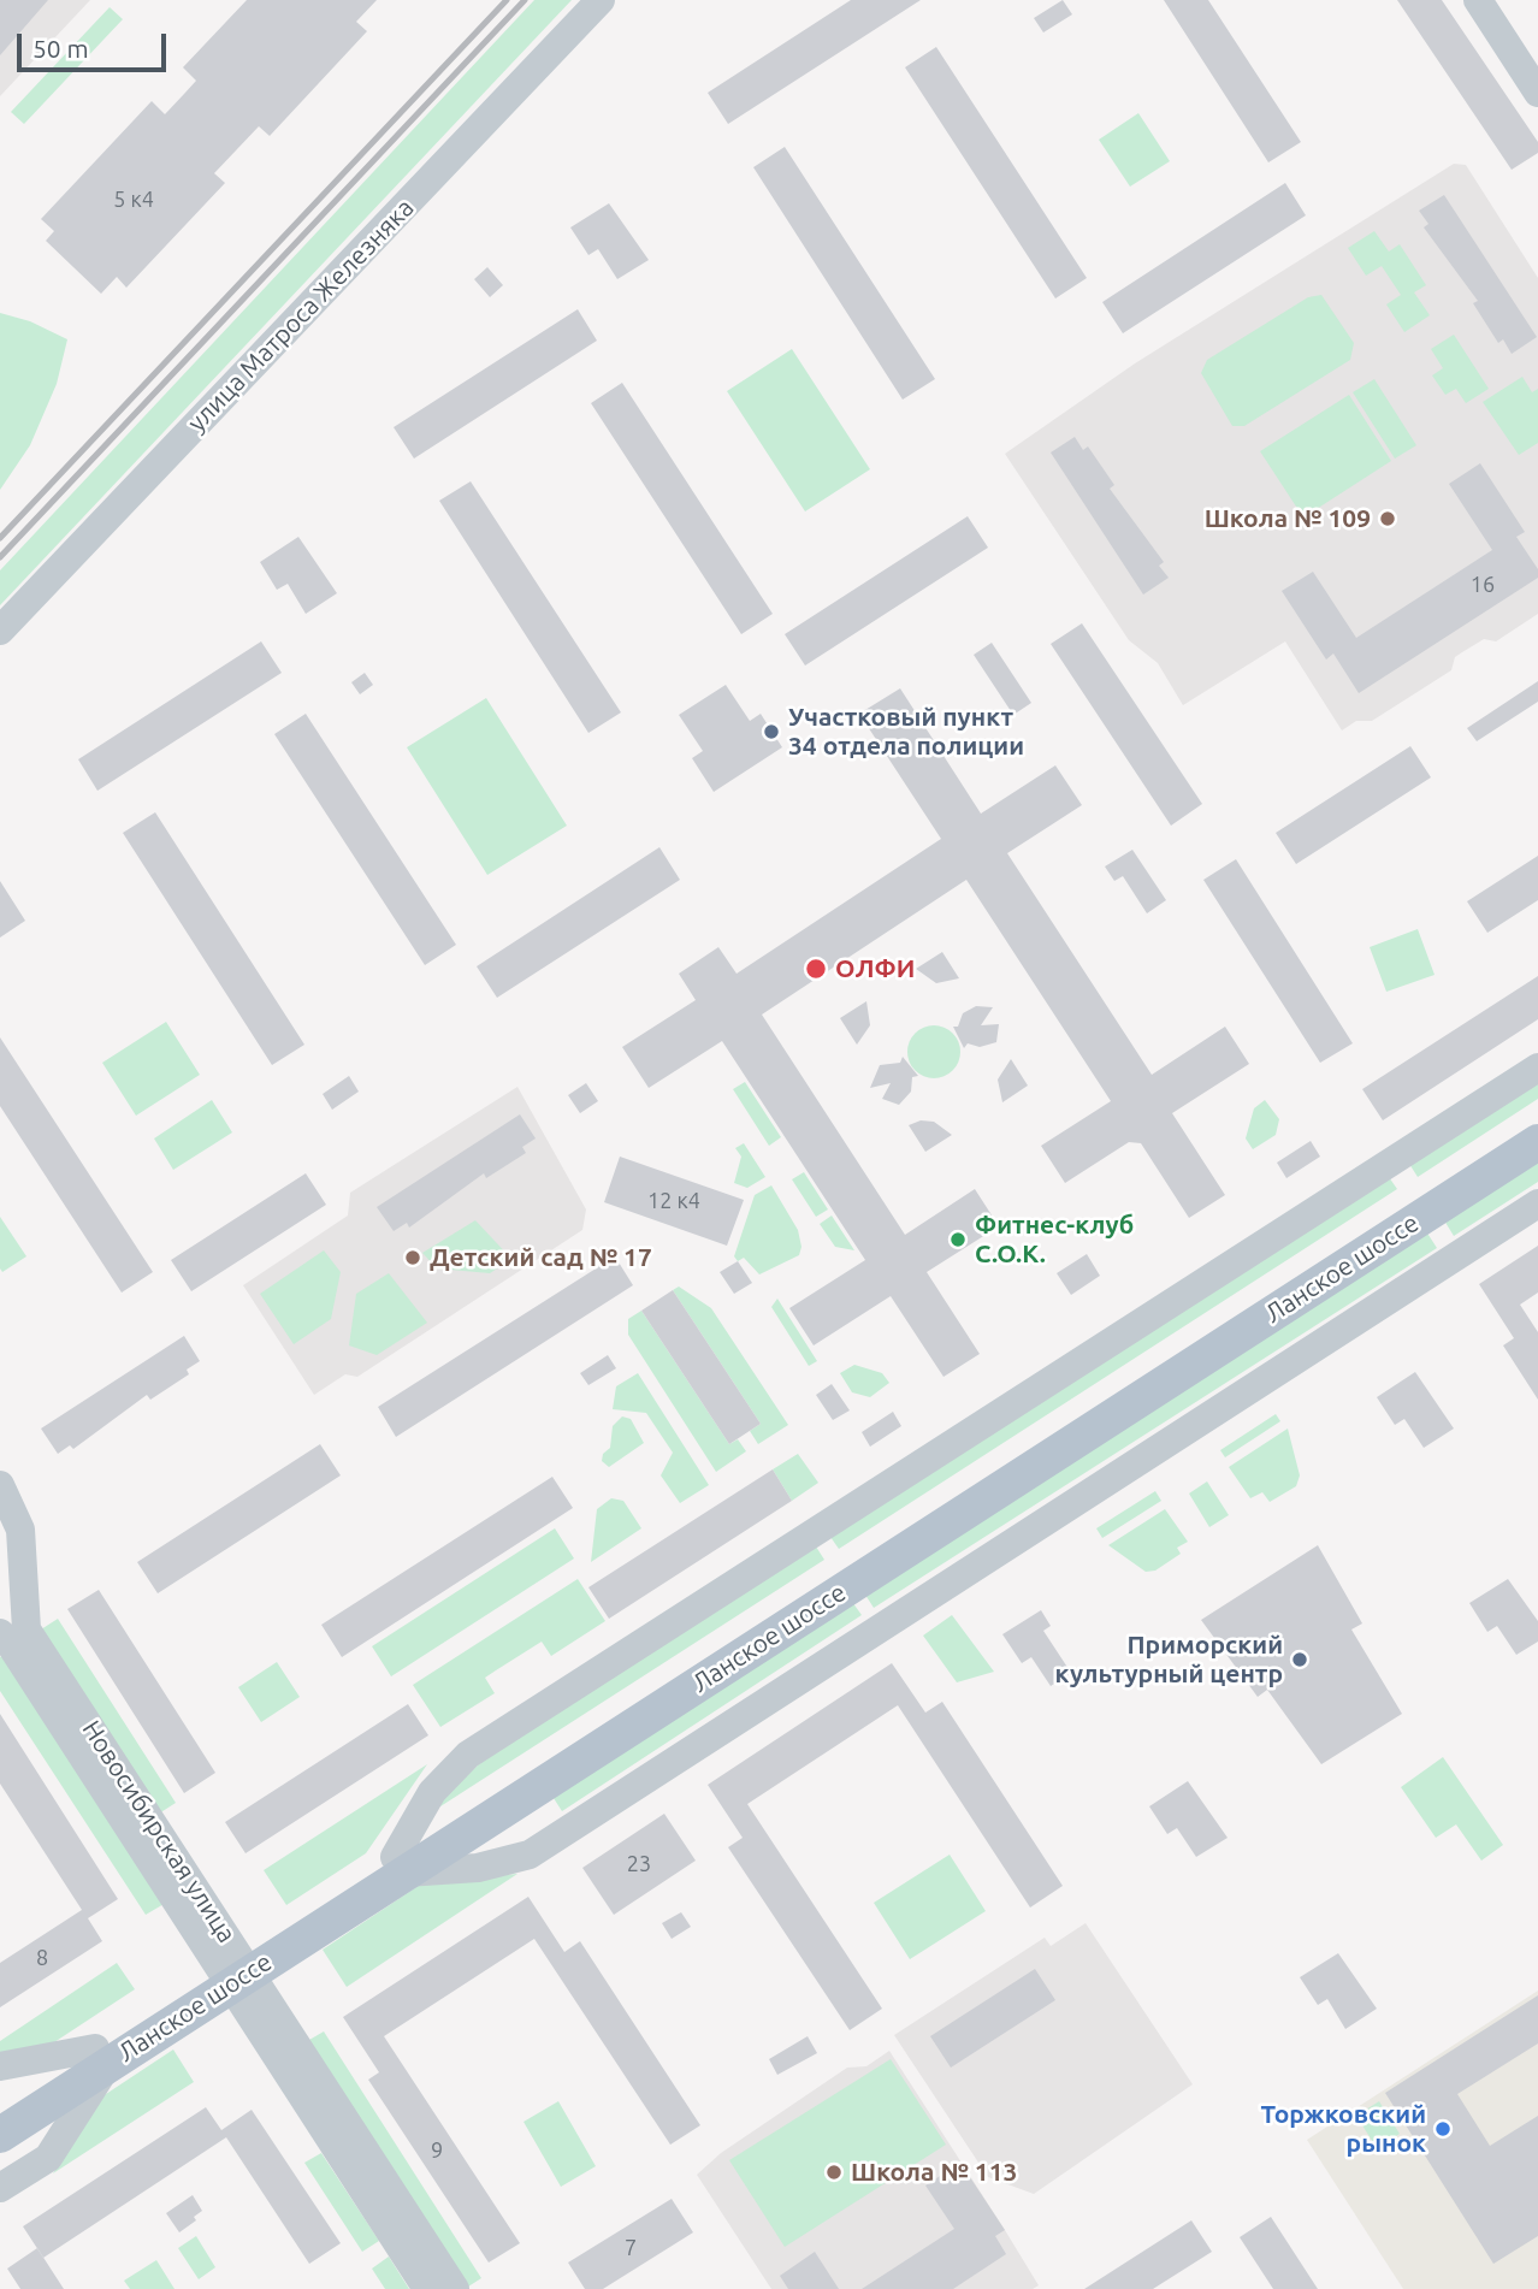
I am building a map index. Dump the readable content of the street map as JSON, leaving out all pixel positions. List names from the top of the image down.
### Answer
{
  "streets": {
    "main road": ["Ланское шоссе"],
    "street": ["улица Матроса Железняка", "Новосибирская улица"]
  },
  "crossings": [
    ["Ланское шоссе", "Новосибирская улица"]
  ],
  "places": [
    "Школа № 109",
    "Участковый пункт 34 отдела полиции",
    "ОЛФИ",
    "Фитнес-клуб С.О.К.",
    "Детский сад № 17",
    "Приморский культурный центр",
    "Торжковский рынок",
    "Школа № 113"
  ],
  "house_numbers": [
    "5 к4",
    "16",
    "12 к4",
    "23",
    "8",
    "9",
    "7"
  ],
  "scale_bar": "50 m"
}
